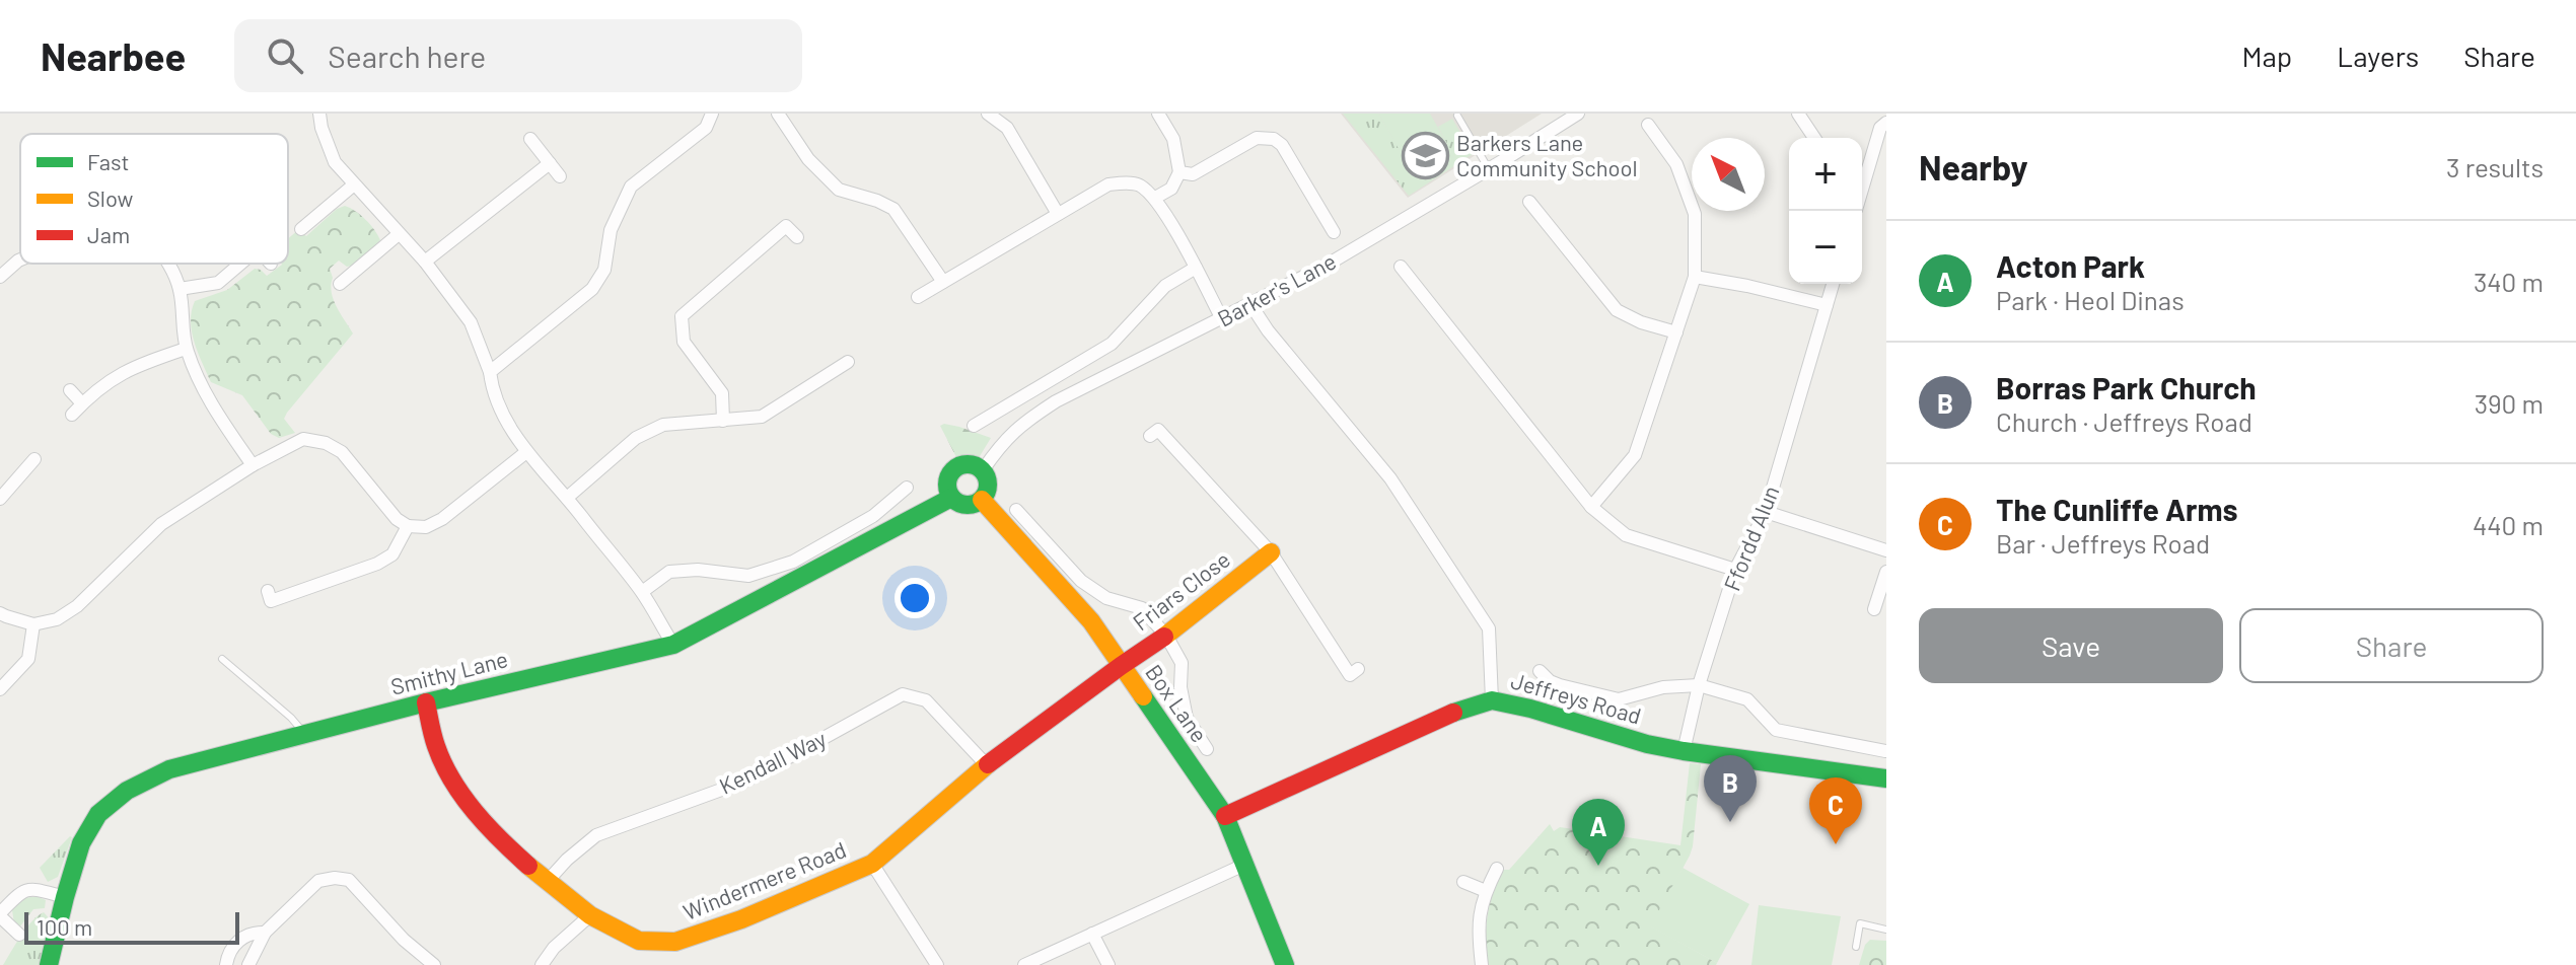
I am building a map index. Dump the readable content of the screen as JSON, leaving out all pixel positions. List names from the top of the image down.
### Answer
{
  "streets": {
    "street": [
      "Barker's Lane",
      "Ffordd Alun",
      "Friars Close",
      "Smithy Lane",
      "Jeffreys Road",
      "Box Lane",
      "Kendall Way",
      "Windermere Road"
    ]
  },
  "crossings": [
    ["Barker's Lane", "Smithy Lane"],
    ["Barker's Lane", "Box Lane"],
    ["Ffordd Alun", "Jeffreys Road"],
    ["Friars Close", "Box Lane"],
    ["Friars Close", "Windermere Road"],
    ["Smithy Lane", "Box Lane"],
    ["Smithy Lane", "Windermere Road"],
    ["Jeffreys Road", "Box Lane"],
    ["Box Lane", "Windermere Road"],
    ["Kendall Way", "Windermere Road"]
  ],
  "places": {
    "school or university": ["Barkers Lane Community School"]
  },
  "legend": ["Fast", "Slow", "Jam"],
  "scale_bar": "100 m",
  "north": "top left",
  "page": {
    "header": "Nearbee",
    "search": "Search here",
    "nav": ["Map", "Layers", "Share"],
    "heading": ["Nearby", "3 results"],
    "map_buttons": ["+", "−"],
    "list": [
      {
        "mark": "A",
        "name": "Acton Park",
        "note": "Park · Heol Dinas",
        "value": "340 m"
      },
      {
        "mark": "B",
        "name": "Borras Park Church",
        "note": "Church · Jeffreys Road",
        "value": "390 m"
      },
      {
        "mark": "C",
        "name": "The Cunliffe Arms",
        "note": "Bar · Jeffreys Road",
        "value": "440 m"
      }
    ],
    "buttons": ["Save", "Share"],
    "pins": ["B", "C", "A"],
    "scale": "100 m"
  }
}
